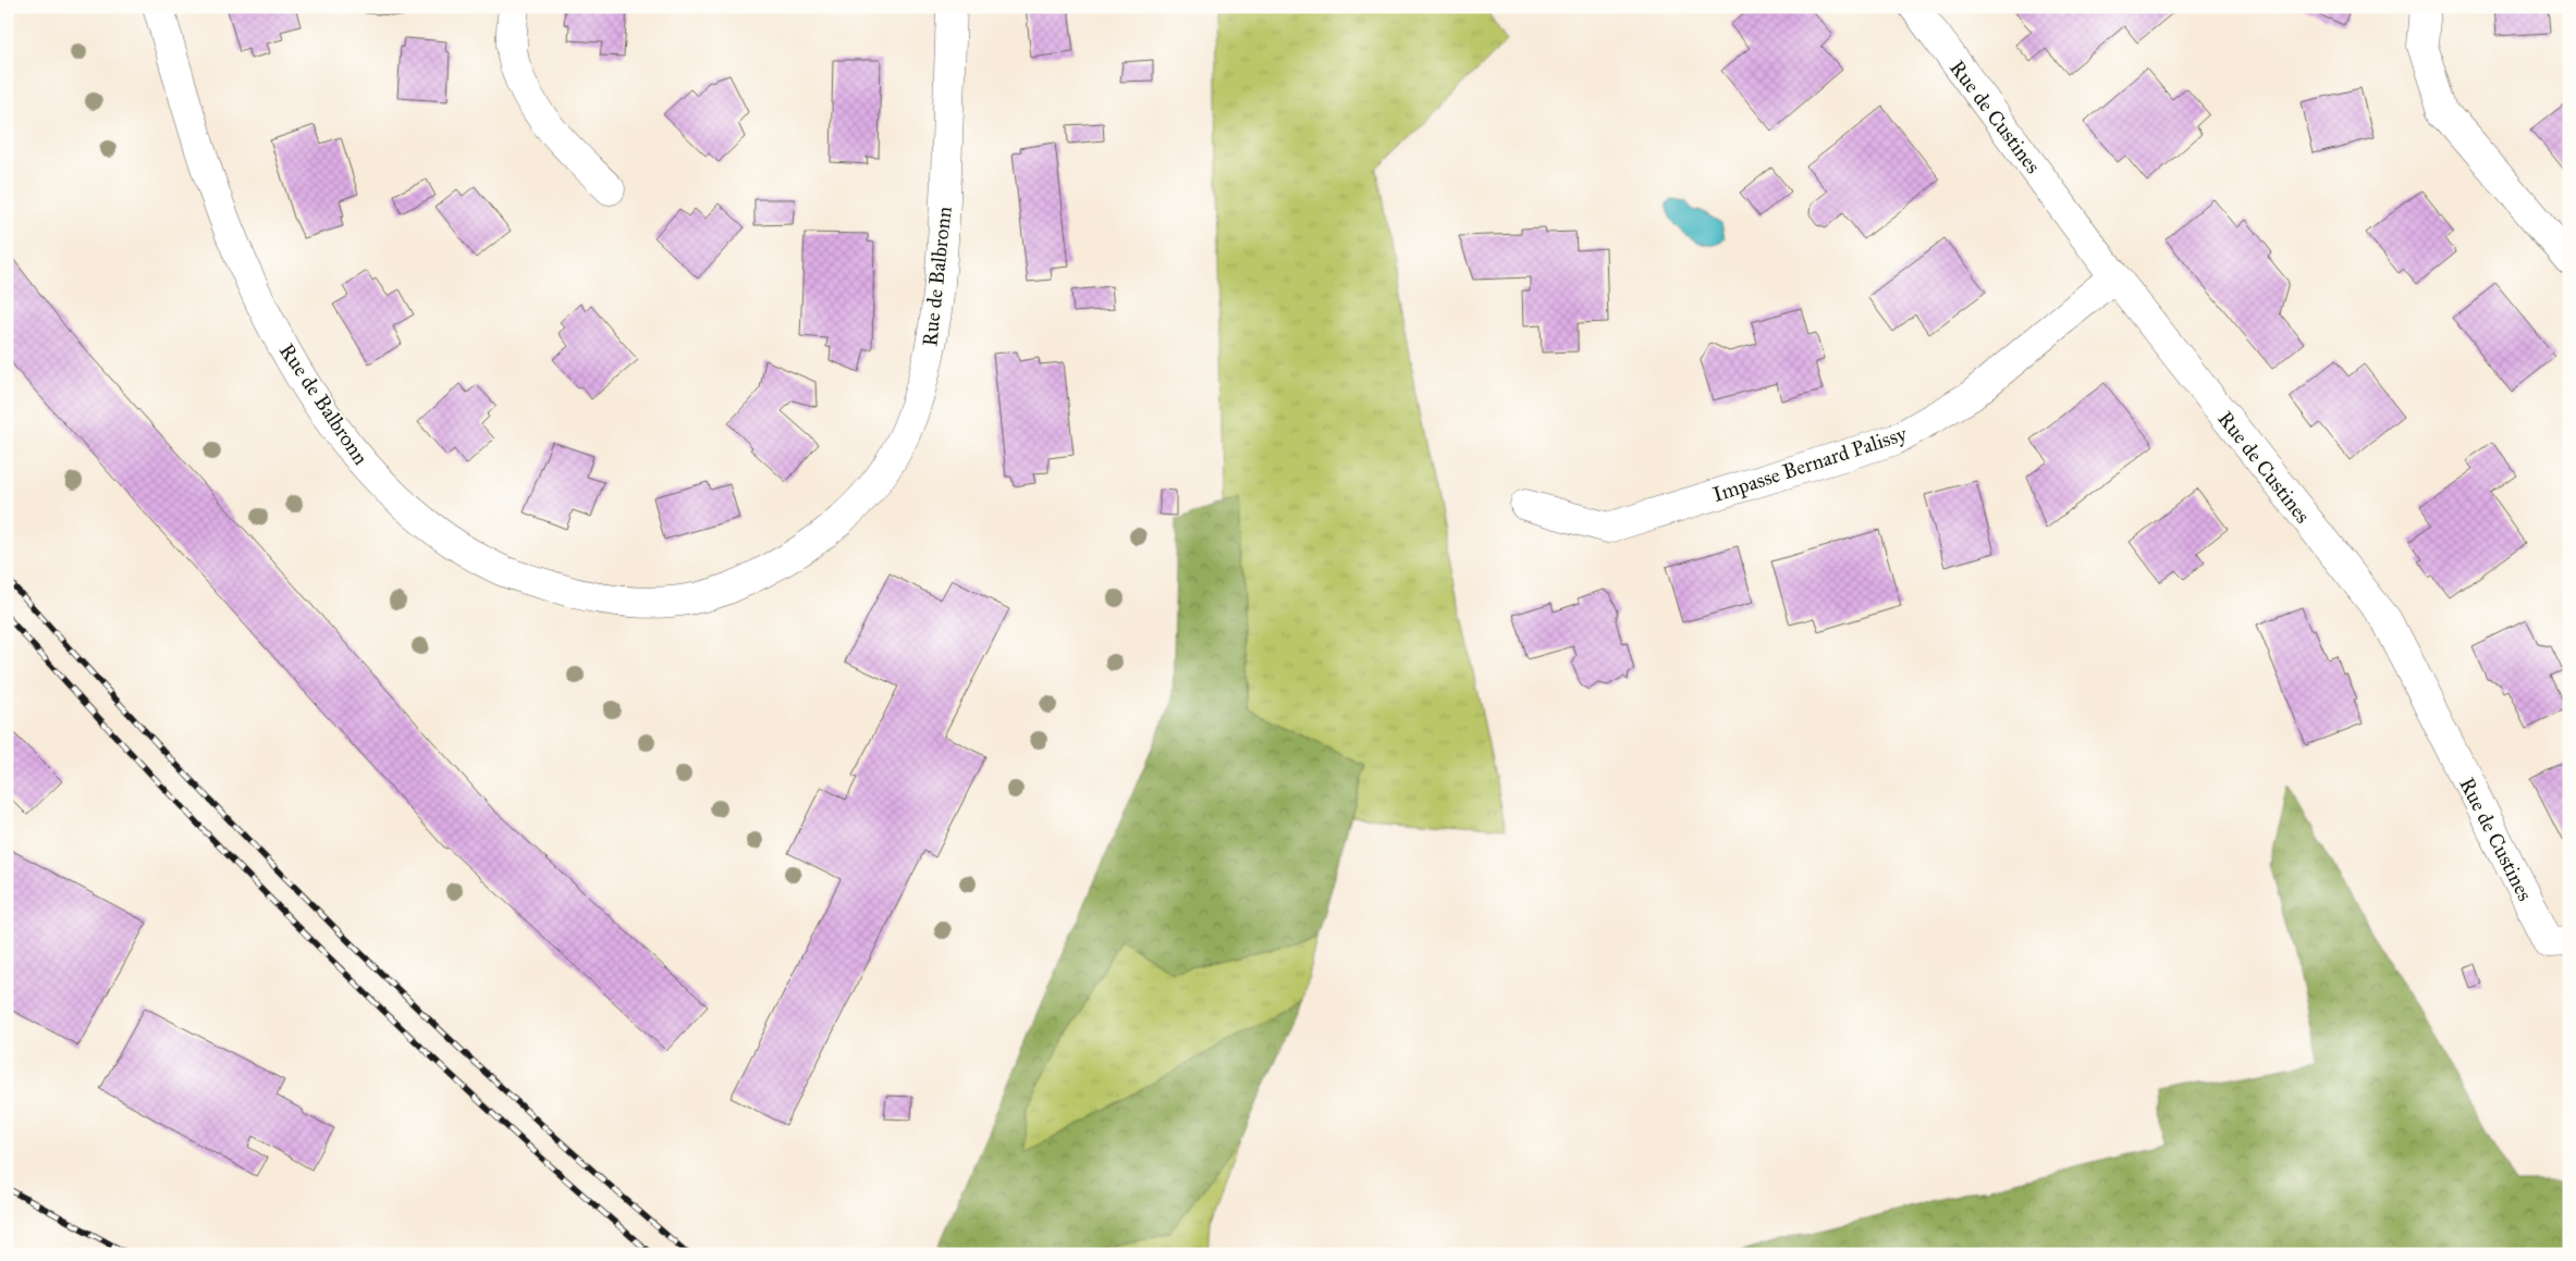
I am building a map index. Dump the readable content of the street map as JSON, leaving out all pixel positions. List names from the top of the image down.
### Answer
{
  "streets": {
    "street": ["Rue de Custines", "Rue de Balbronn", "Impasse Bernard Palissy"]
  },
  "crossings": [
    ["Rue de Custines", "Impasse Bernard Palissy"]
  ]
}
